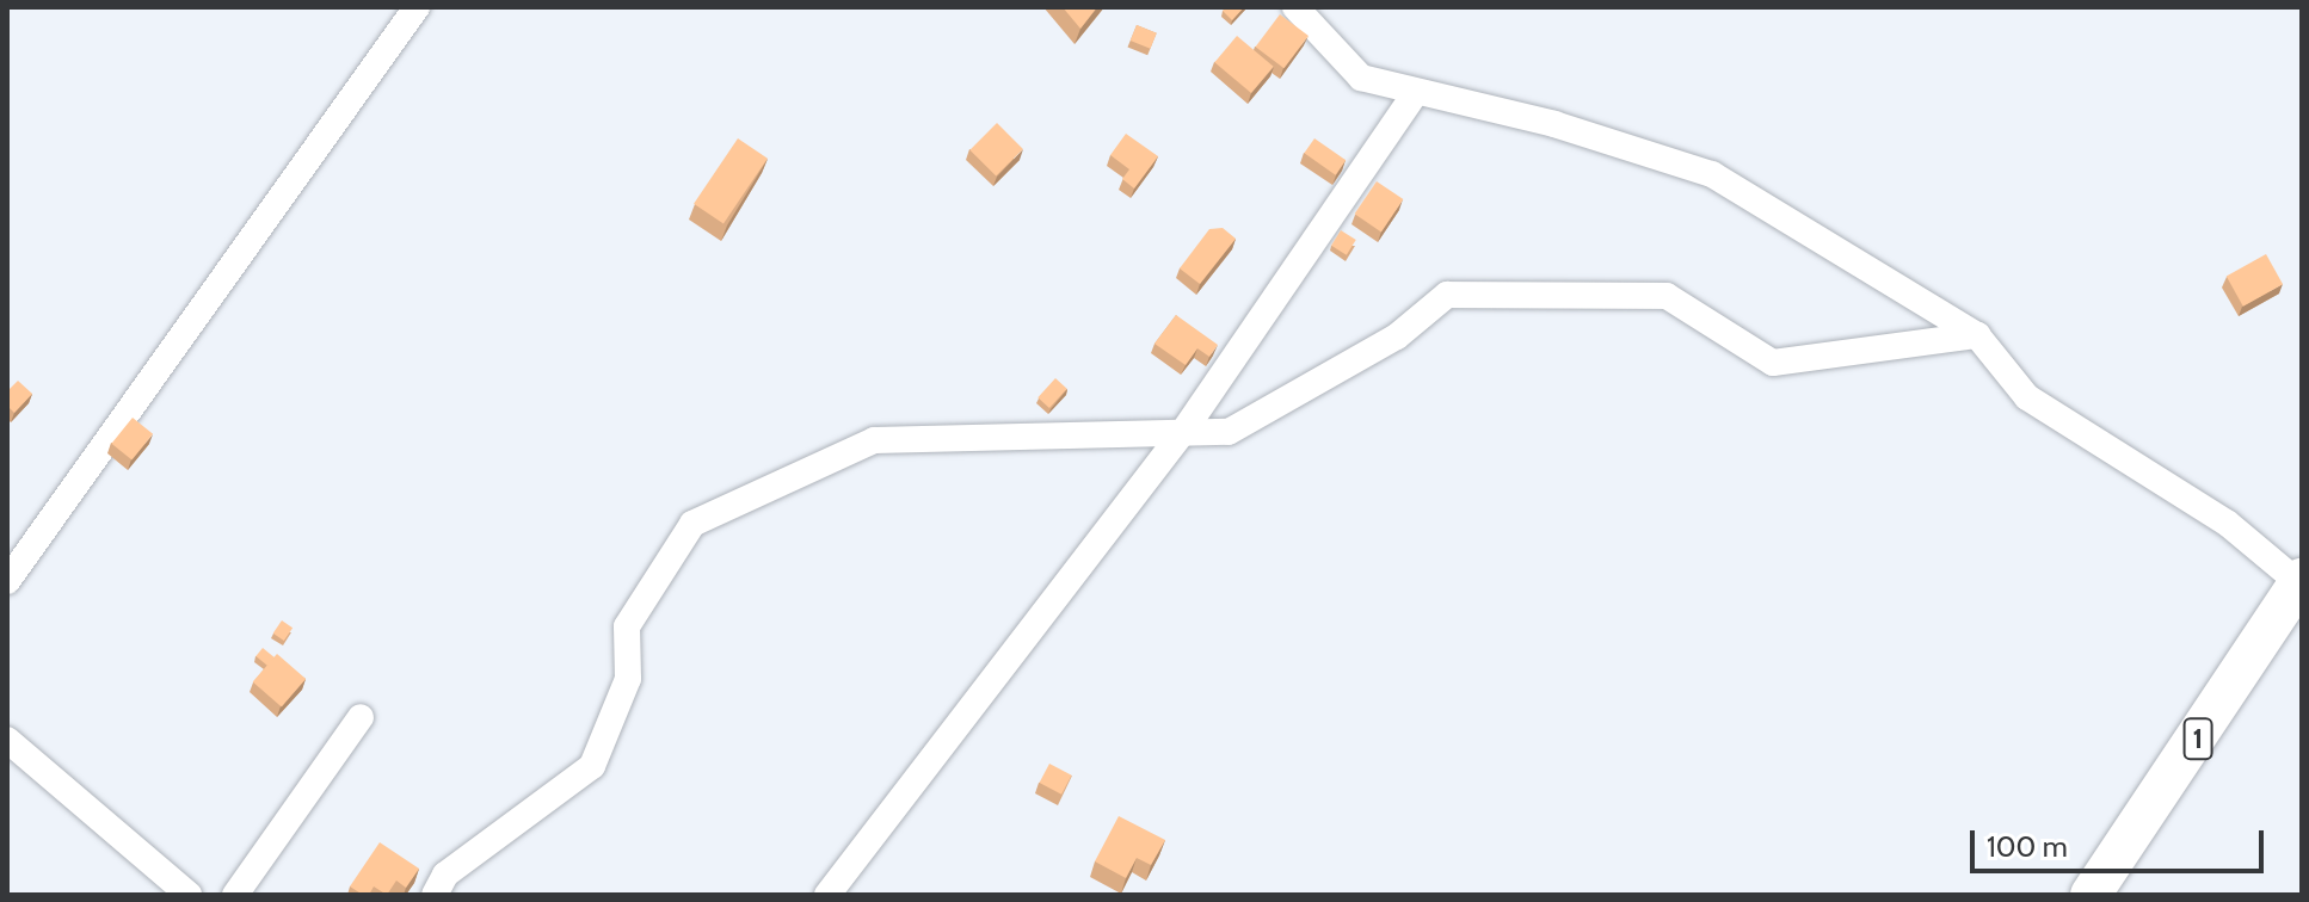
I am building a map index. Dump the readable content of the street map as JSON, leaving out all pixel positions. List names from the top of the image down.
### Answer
{
  "streets": {
    "highway": ["1"]
  },
  "scale_bar": "100 m"
}
